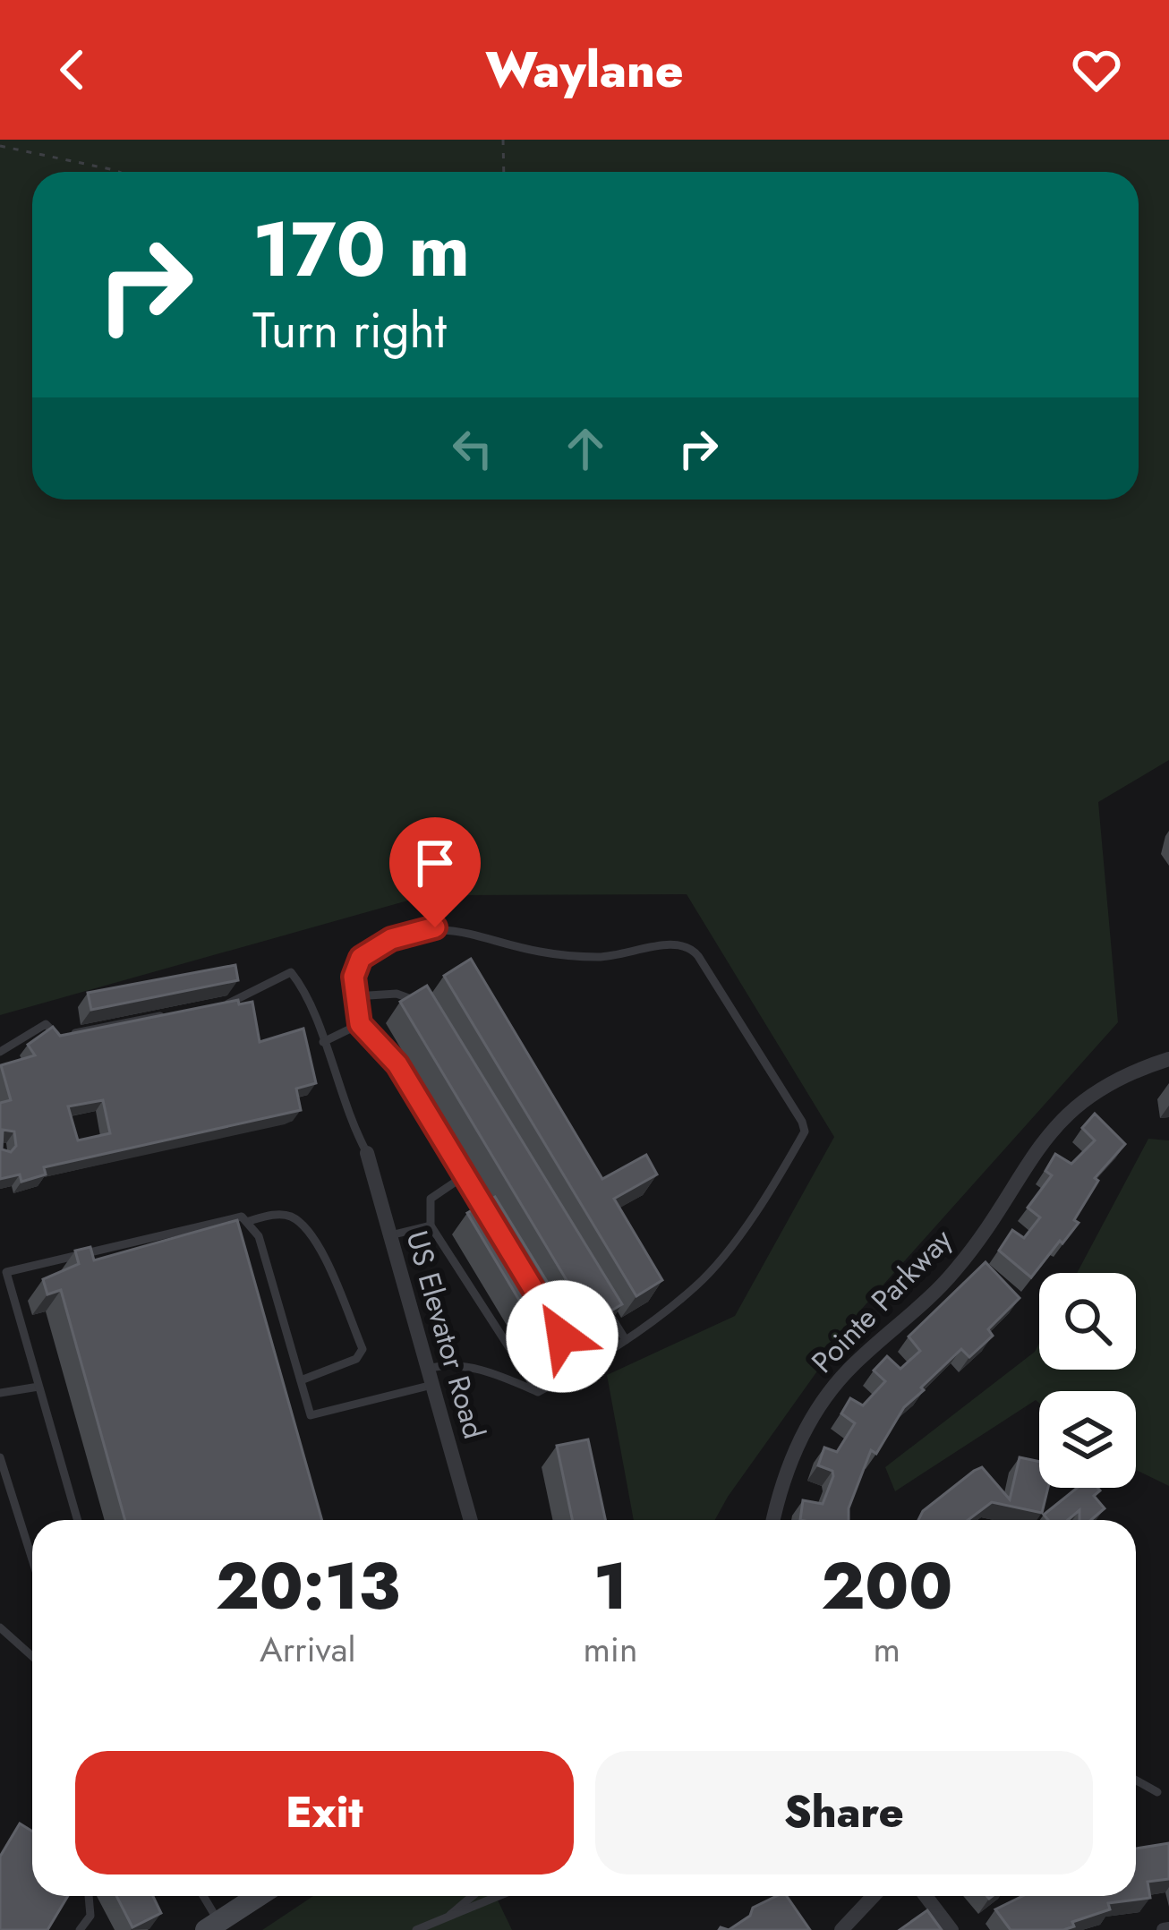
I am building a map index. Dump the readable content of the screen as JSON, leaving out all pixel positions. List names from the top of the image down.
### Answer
{
  "streets": {
    "street": ["Pointe Parkway", "US Elevator Road"]
  },
  "page": {
    "header": "Waylane",
    "turn": ["170 m", "Turn right"],
    "eta": [
      "20:13",
      "Arrival",
      "1",
      "min",
      "200",
      "m"
    ],
    "buttons": ["Exit", "Share"]
  }
}
